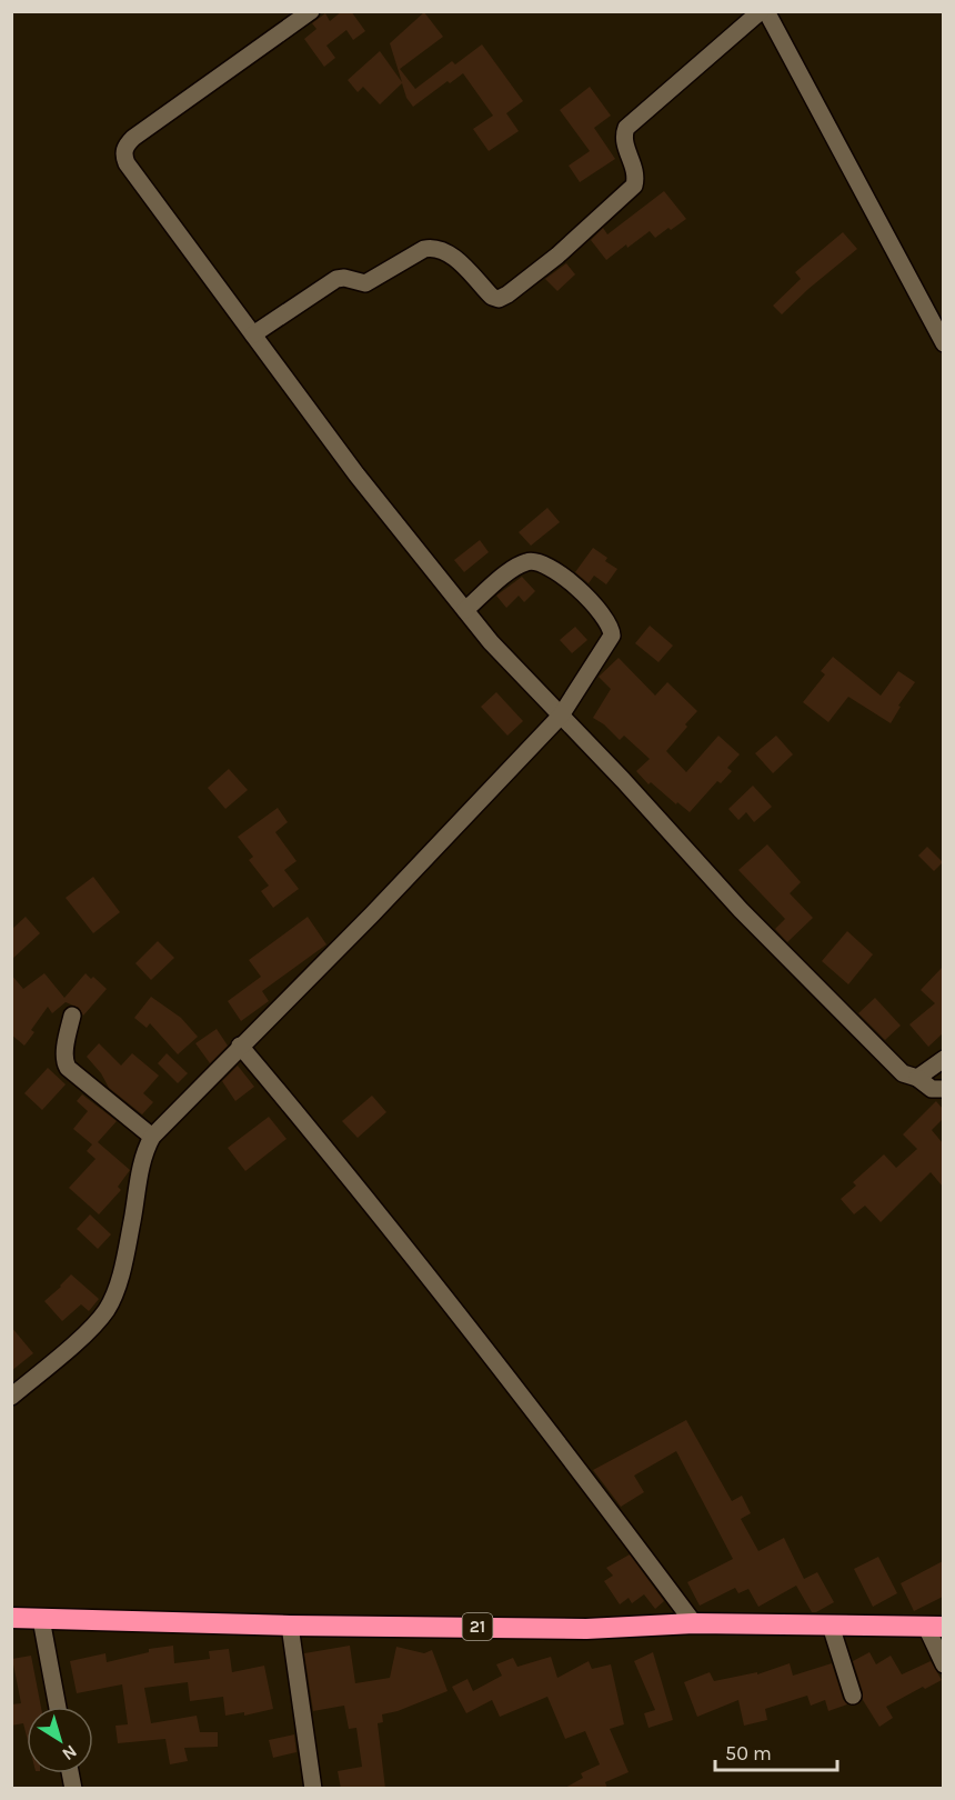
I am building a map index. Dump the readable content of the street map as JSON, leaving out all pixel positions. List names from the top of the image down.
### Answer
{
  "streets": {
    "highway": ["21"]
  },
  "scale_bar": "50 m",
  "north": "bottom right"
}
